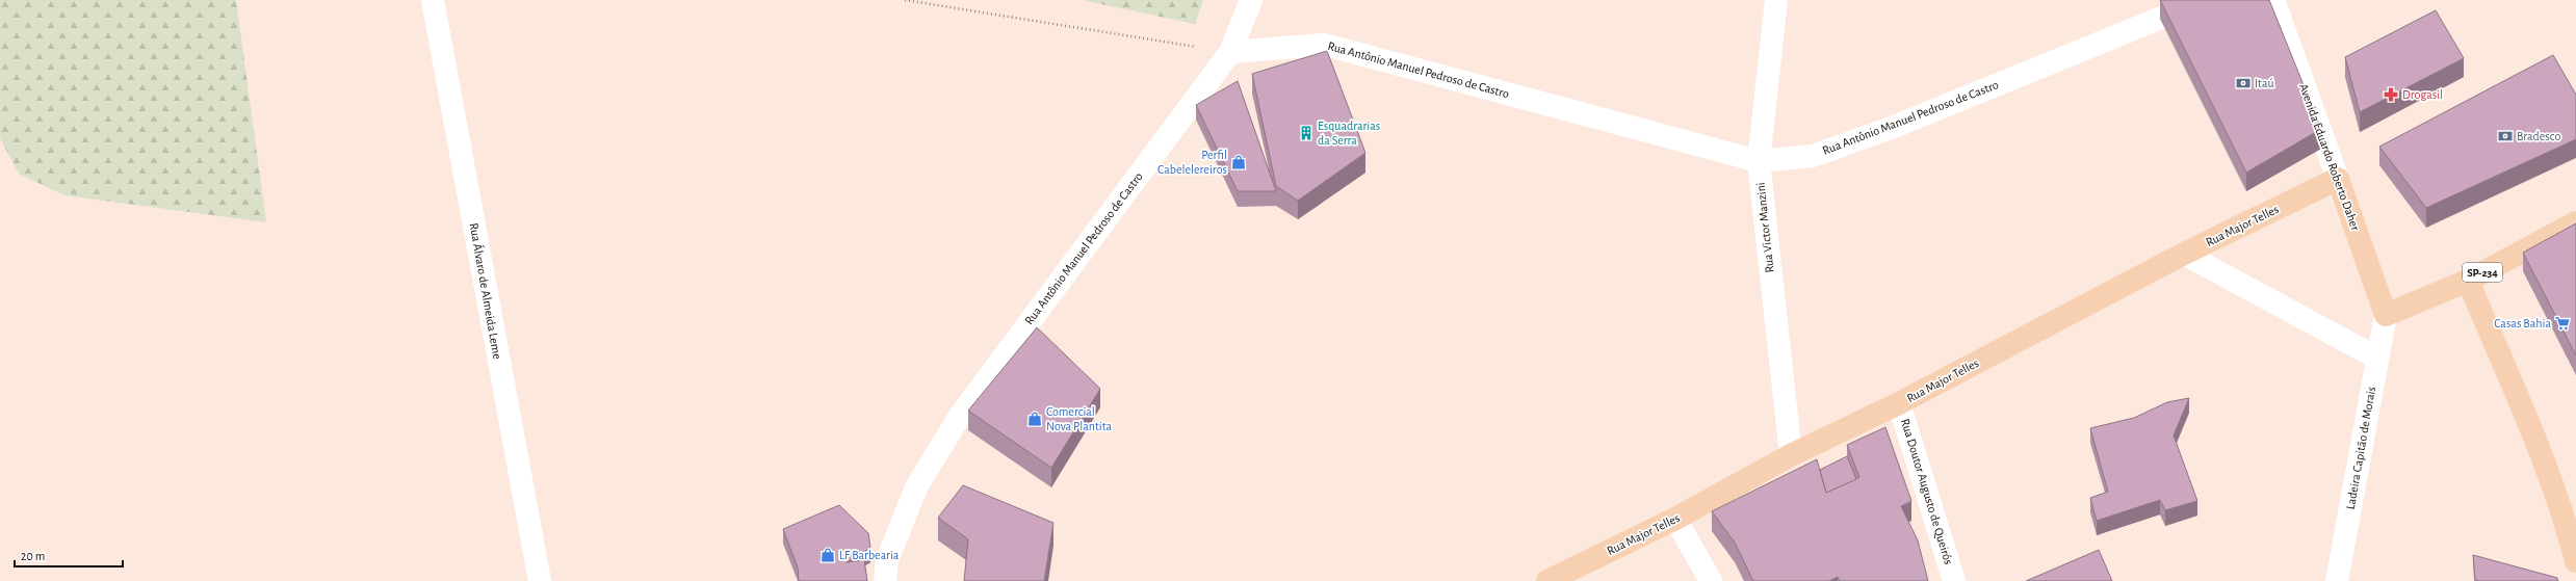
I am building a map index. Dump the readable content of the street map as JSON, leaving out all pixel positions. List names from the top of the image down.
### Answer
{
  "streets": {
    "main road": ["Avenida Eduardo Roberto Daher", "Rua Major Telles", "SP-234"],
    "street": [
      "Rua Antônio Manuel Pedroso de Castro",
      "Rua Victor Manzini",
      "Rua Álvaro de Almeida Leme",
      "Ladeira Capitão de Morais",
      "Rua Doutor Augusto de Queirós"
    ]
  },
  "crossings": [
    ["Rua Antônio Manuel Pedroso de Castro", "Rua Victor Manzini"],
    ["Avenida Eduardo Roberto Daher", "Rua Major Telles"],
    ["Avenida Eduardo Roberto Daher", "SP-234"],
    ["Avenida Eduardo Roberto Daher", "Ladeira Capitão de Morais"],
    ["Rua Major Telles", "Rua Victor Manzini"],
    ["Rua Major Telles", "Rua Doutor Augusto de Queirós"],
    ["SP-234", "Ladeira Capitão de Morais"]
  ],
  "places": {
    "bank": ["Itaú", "Bradesco"],
    "pharmacy": ["Drogasil"],
    "building": ["Esquadrarias da Serra"],
    "shop": ["Perfil Cabelelereiros", "Comercial Nova Plantita", "LF Barbearia"],
    "supermarket": ["Casas Bahia"]
  },
  "scale_bar": "20 m"
}
